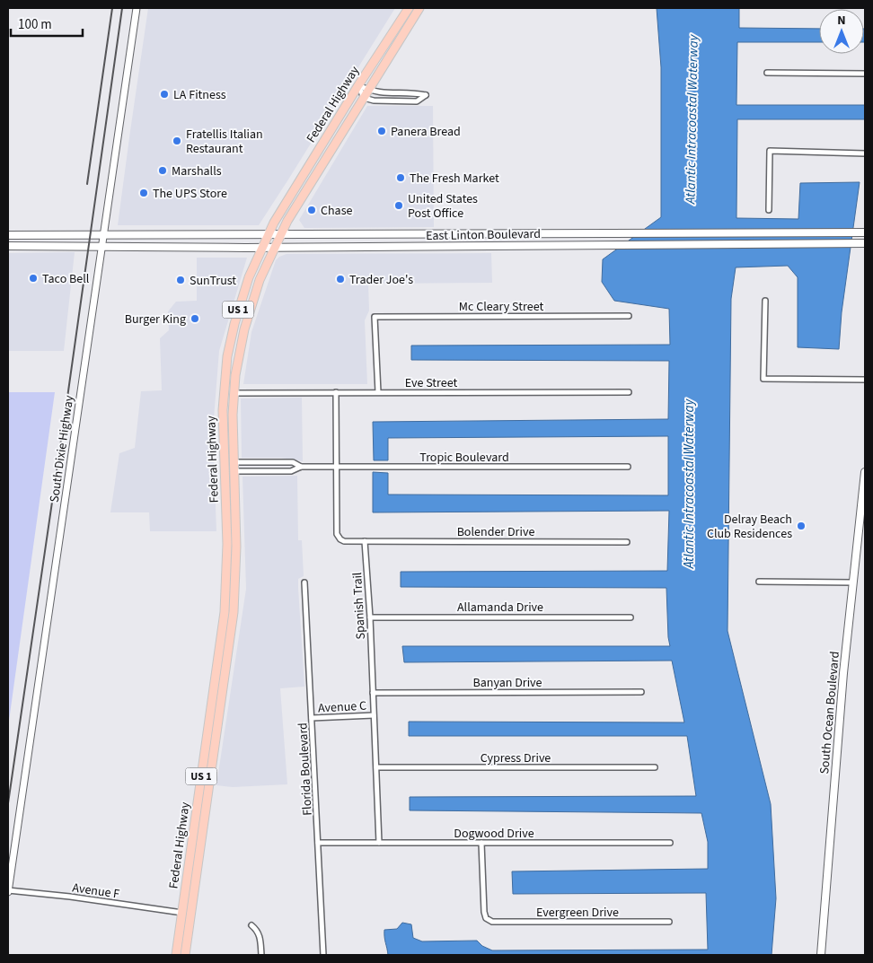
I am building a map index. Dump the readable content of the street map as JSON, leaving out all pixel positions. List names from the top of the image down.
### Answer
{
  "streets": {
    "main road": [
      "Federal Highway",
      "East Linton Boulevard",
      "US 1",
      "South Ocean Boulevard"
    ],
    "street": [
      "Mc Cleary Street",
      "Eve Street",
      "South Dixie Highway",
      "Tropic Boulevard",
      "Bolender Drive",
      "Spanish Trail",
      "Allamanda Drive",
      "Banyan Drive",
      "Avenue C",
      "Cypress Drive",
      "Florida Boulevard",
      "Dogwood Drive",
      "Avenue F",
      "Evergreen Drive"
    ]
  },
  "crossings": [
    ["Federal Highway", "East Linton Boulevard"],
    ["Federal Highway", "Eve Street"],
    ["Federal Highway", "Tropic Boulevard"],
    ["Federal Highway", "Avenue F"],
    ["East Linton Boulevard", "South Dixie Highway"],
    ["Mc Cleary Street", "Eve Street"],
    ["South Dixie Highway", "Avenue F"],
    ["Bolender Drive", "Spanish Trail"],
    ["Spanish Trail", "Allamanda Drive"],
    ["Spanish Trail", "Banyan Drive"],
    ["Spanish Trail", "Avenue C"],
    ["Spanish Trail", "Cypress Drive"],
    ["Spanish Trail", "Dogwood Drive"],
    ["Avenue C", "Florida Boulevard"],
    ["Florida Boulevard", "Dogwood Drive"],
    ["Dogwood Drive", "Evergreen Drive"]
  ],
  "water": ["Atlantic Intracoastal Waterway"],
  "places": [
    "LA Fitness",
    "Panera Bread",
    "Fratellis Italian Restaurant",
    "Marshalls",
    "The Fresh Market",
    "The UPS Store",
    "United States Post Office",
    "Chase",
    "Taco Bell",
    "Trader Joe's",
    "SunTrust",
    "Burger King",
    "Delray Beach Club Residences"
  ],
  "scale_bar": "100 m",
  "north": "top"
}
